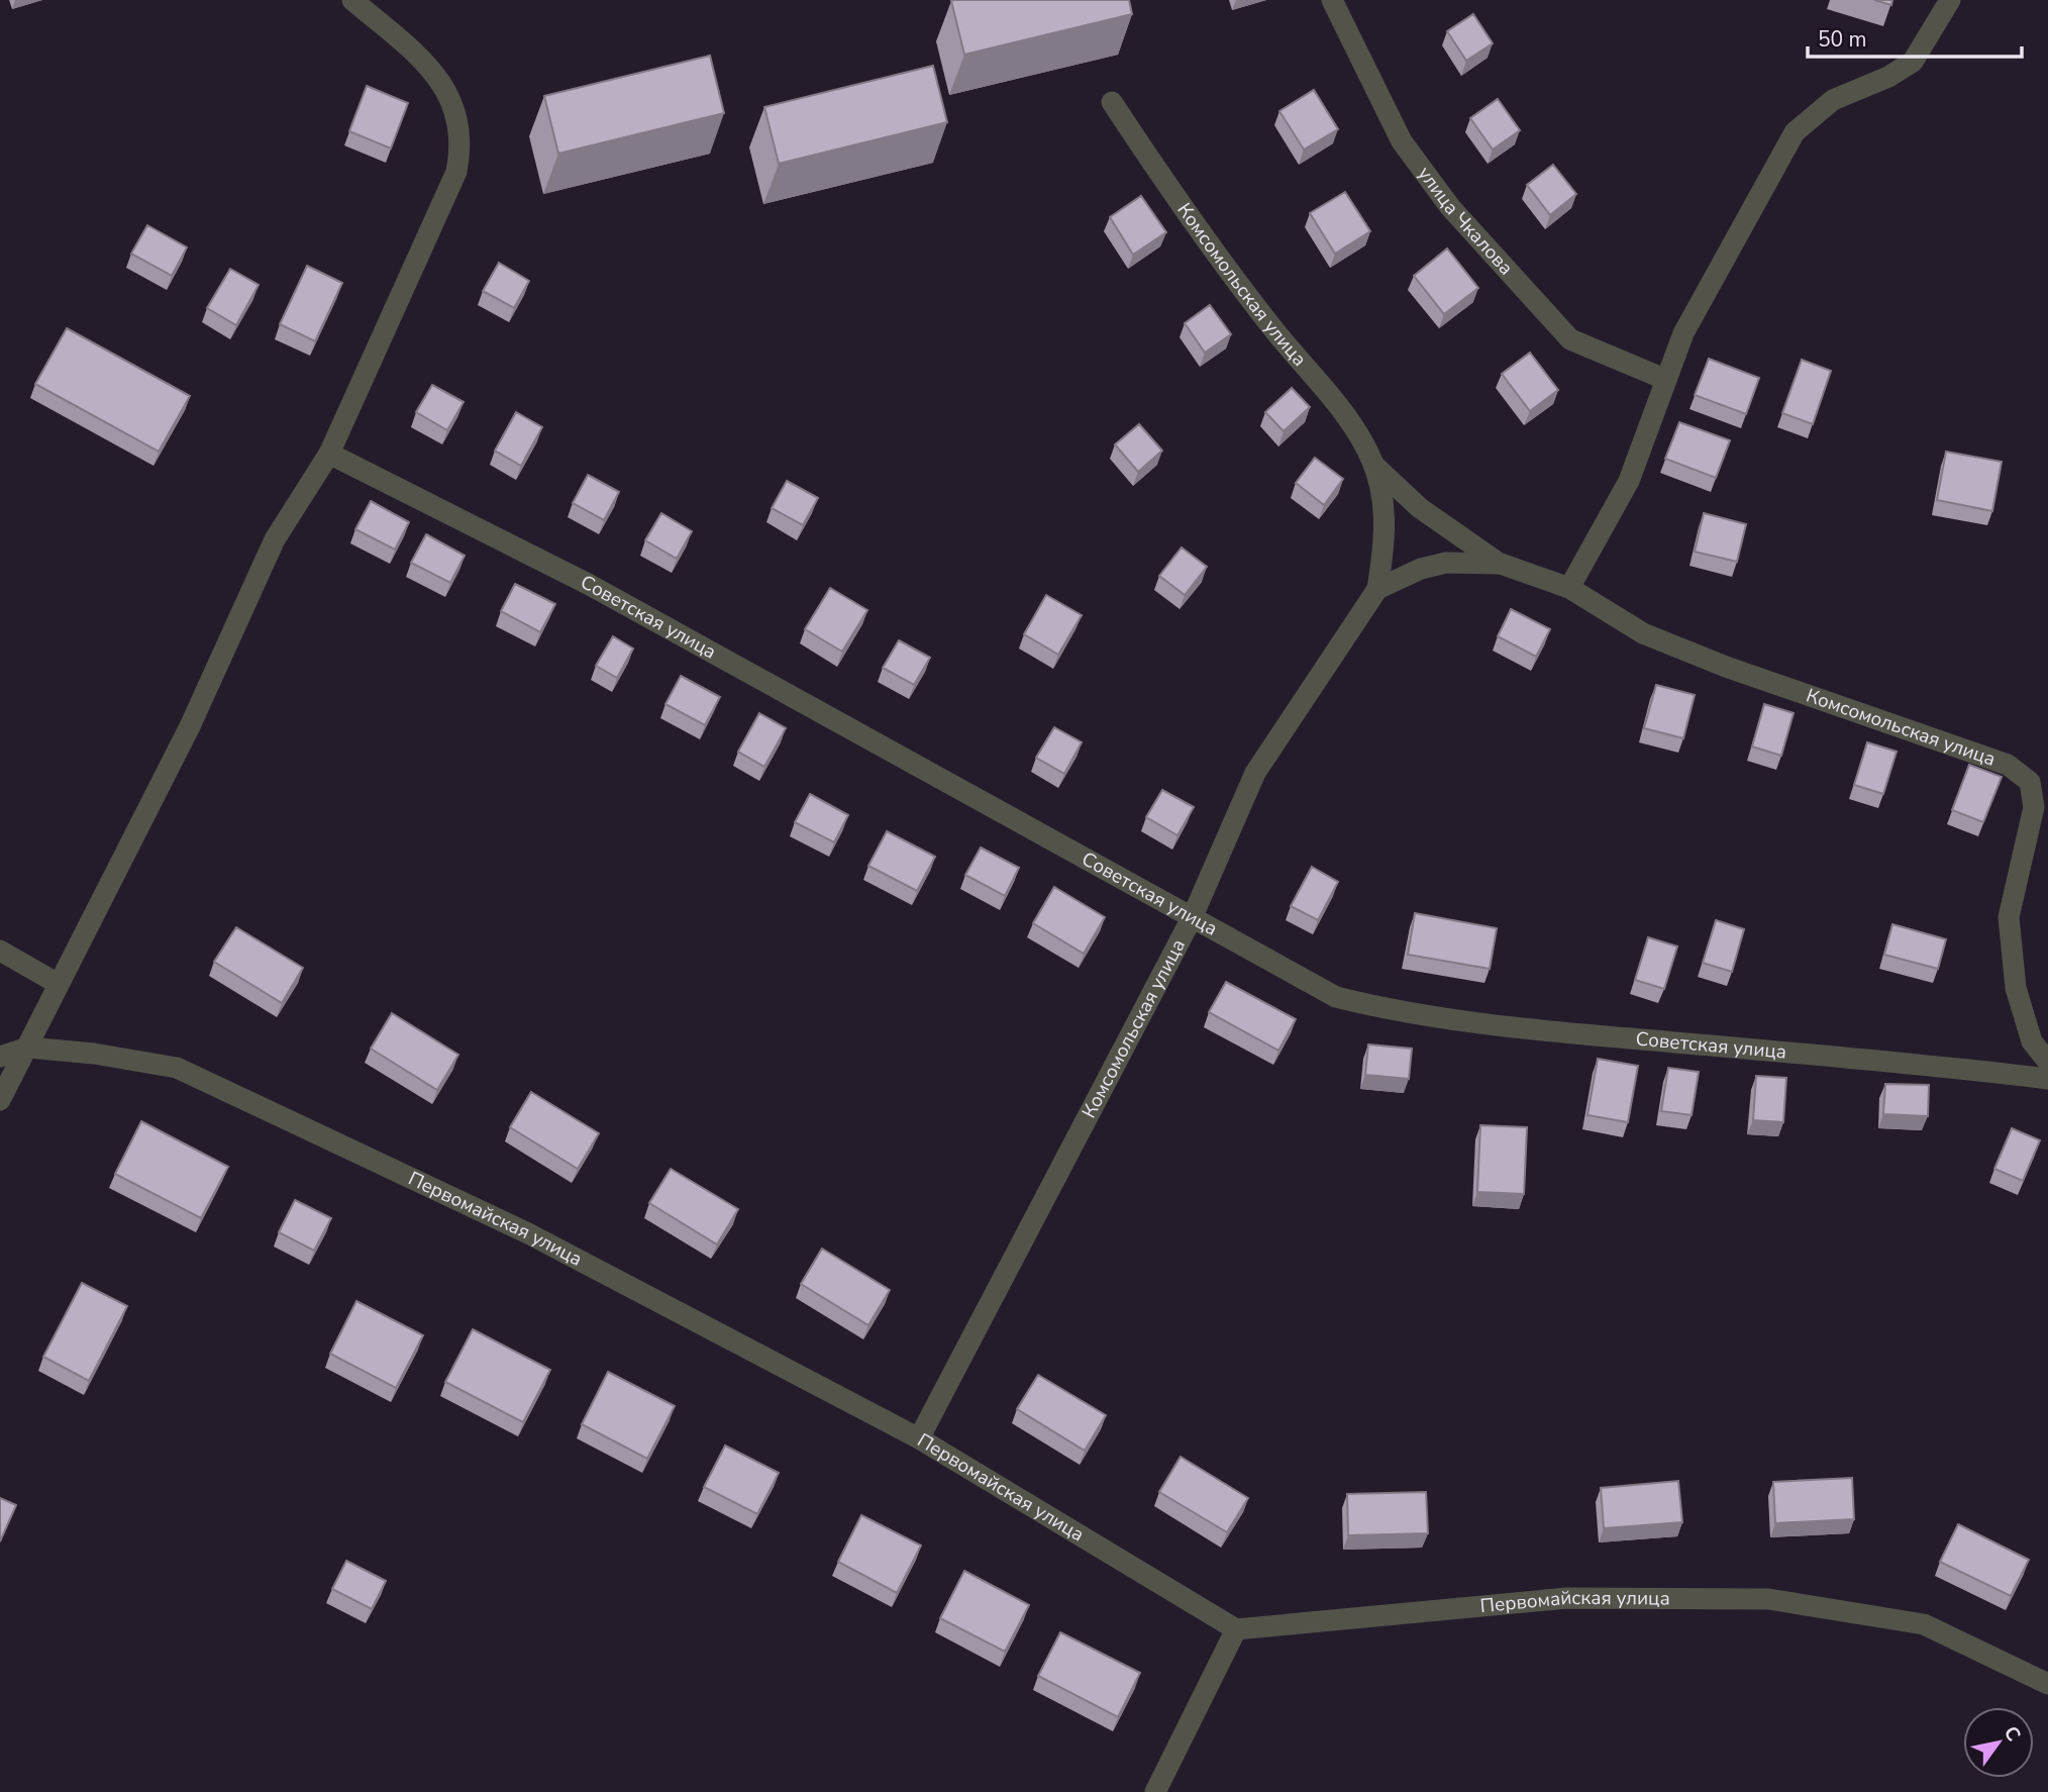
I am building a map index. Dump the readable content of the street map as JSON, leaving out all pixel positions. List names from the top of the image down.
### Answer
{
  "streets": {
    "street": [
      "улица Чкалова",
      "Комсомольская улица",
      "Советская улица",
      "Первомайская улица"
    ]
  },
  "crossings": [
    ["Комсомольская улица", "Советская улица"],
    ["Комсомольская улица", "Первомайская улица"]
  ],
  "scale_bar": "50 m",
  "north": "top right"
}
